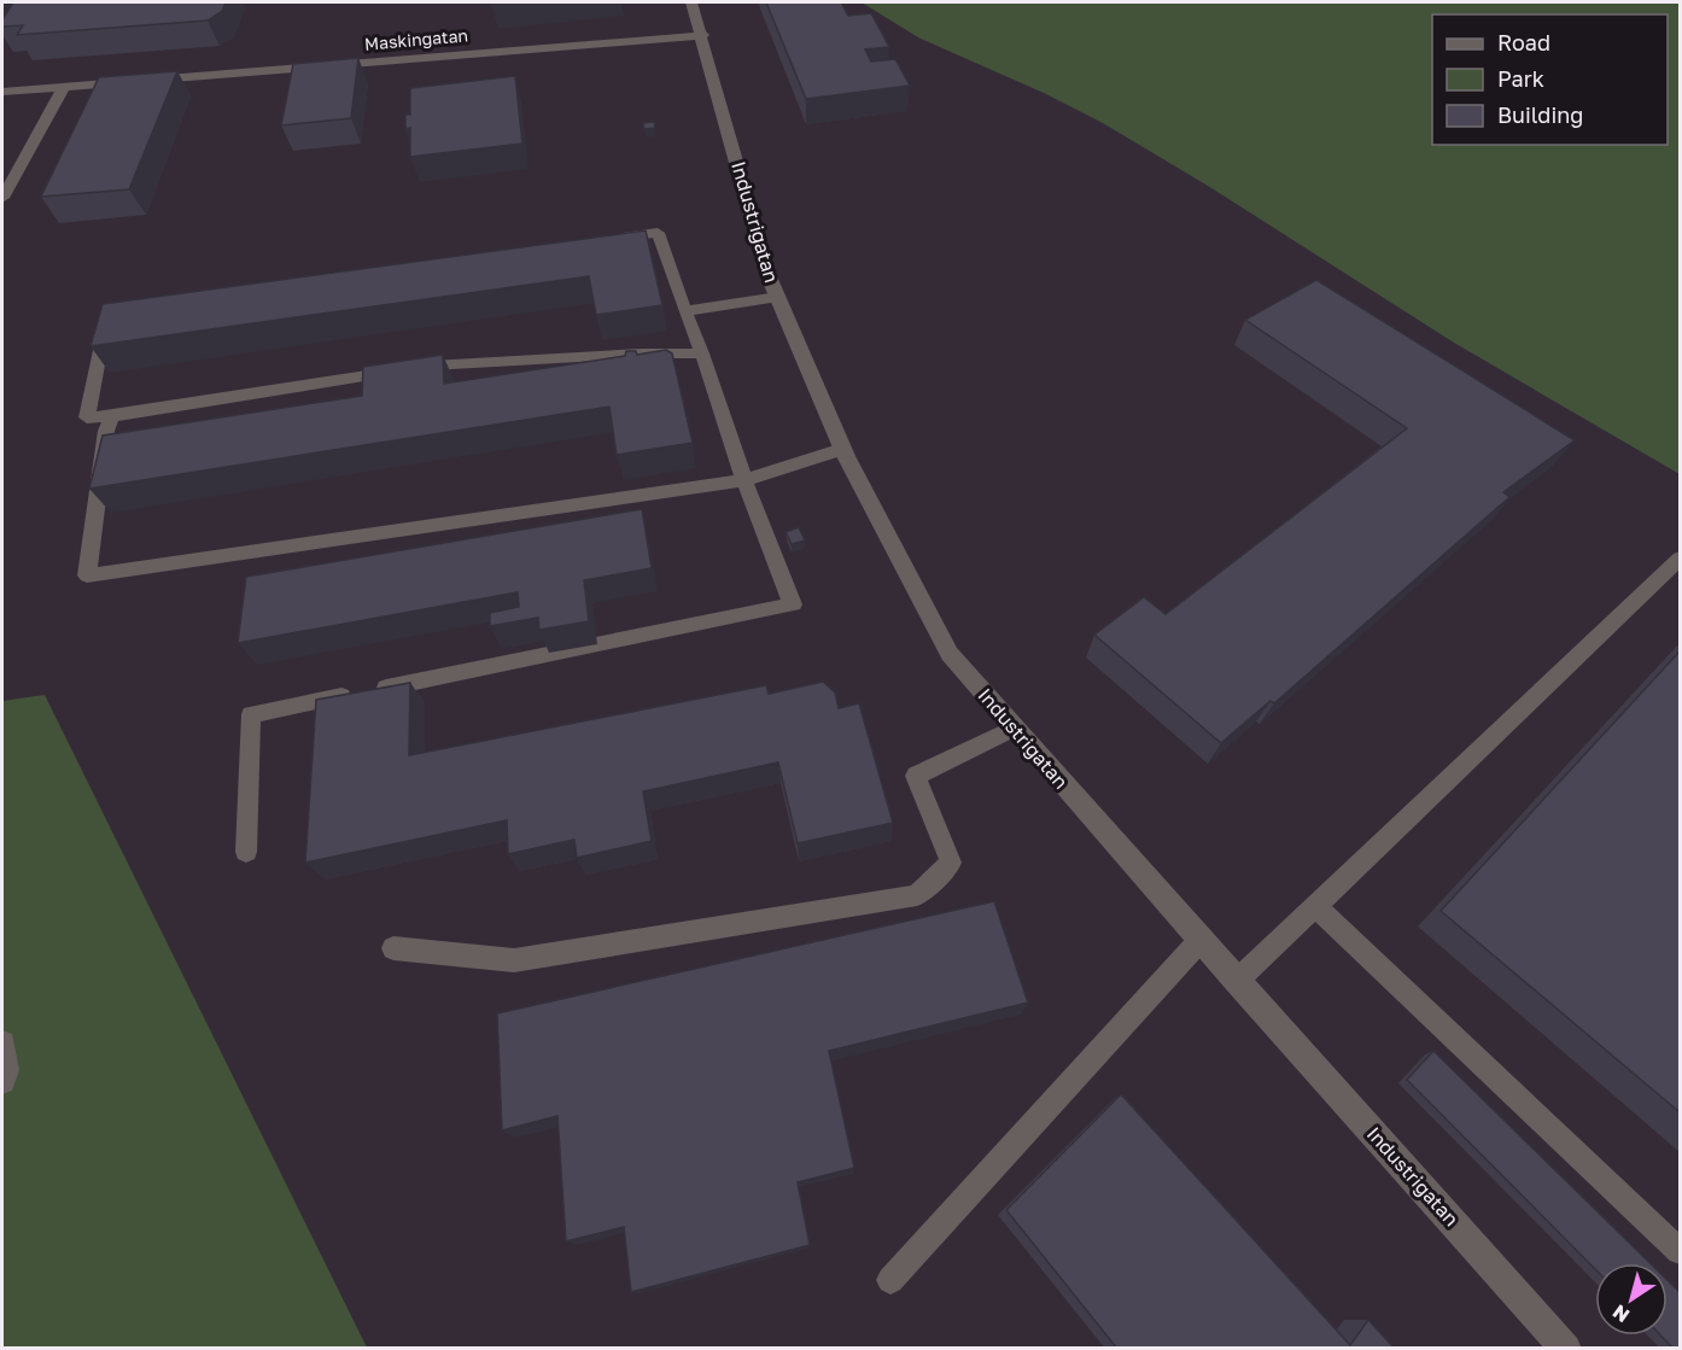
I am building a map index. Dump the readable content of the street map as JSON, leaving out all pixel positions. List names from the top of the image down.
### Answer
{
  "streets": {
    "street": ["Maskingatan", "Industrigatan"]
  },
  "crossings": [
    ["Maskingatan", "Industrigatan"]
  ],
  "legend": ["Road", "Park", "Building"],
  "north": "bottom left"
}
